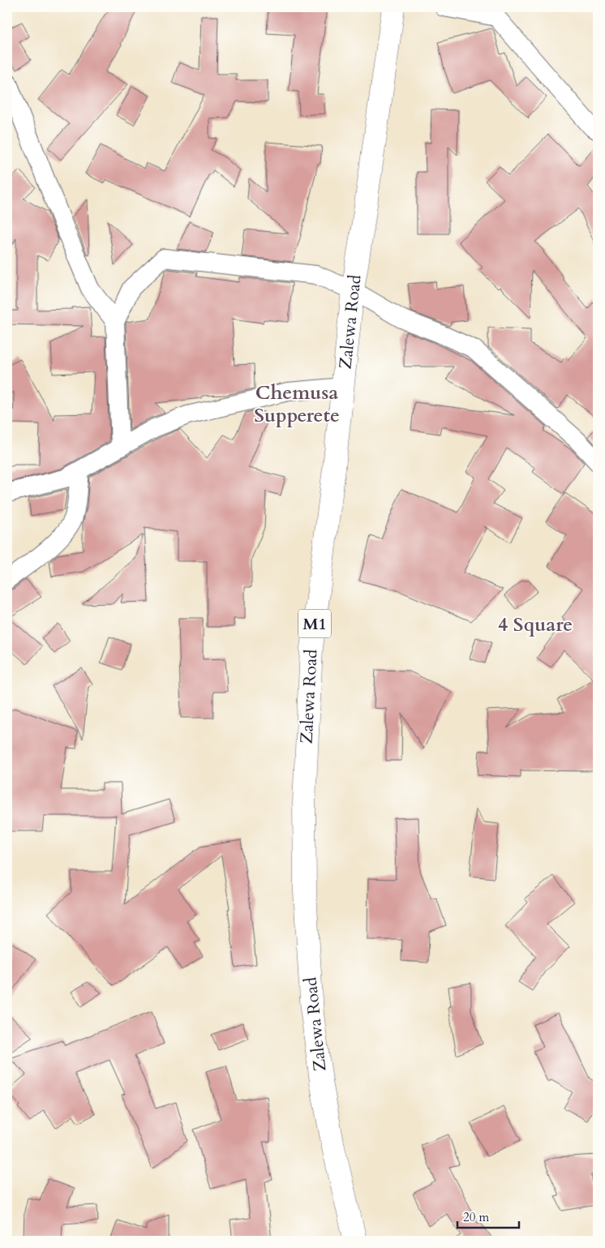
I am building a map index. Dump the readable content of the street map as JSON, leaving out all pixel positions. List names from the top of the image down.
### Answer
{
  "streets": {
    "highway": ["Zalewa Road", "M1"]
  },
  "districts": ["Chemusa Supperete", "4 Square"],
  "scale_bar": "20 m"
}
